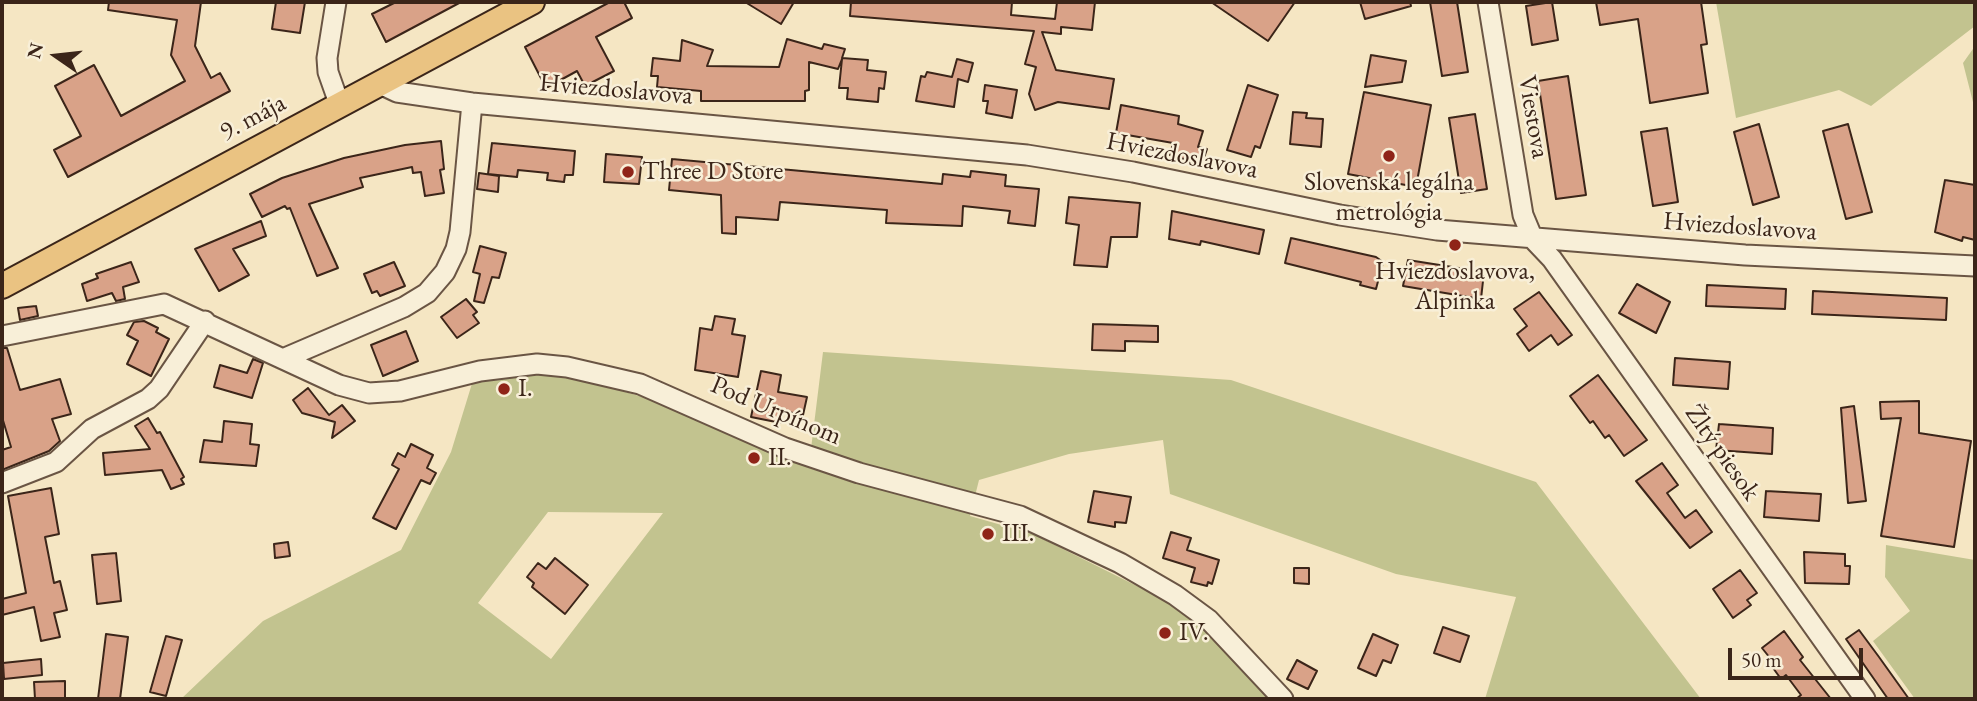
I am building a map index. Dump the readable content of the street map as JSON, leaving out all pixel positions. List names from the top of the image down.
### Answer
{
  "streets": {
    "main road": ["9. mája"],
    "street": [
      "Hviezdoslavova",
      "Viestova",
      "Pod Urpínom",
      "Žltý piesok"
    ]
  },
  "crossings": [
    ["Hviezdoslavova", "Viestova"],
    ["Hviezdoslavova", "9. mája"],
    ["Hviezdoslavova", "Žltý piesok"],
    ["Viestova", "Žltý piesok"]
  ],
  "places": [
    "Slovenská legálna metrológia",
    "Three D Store",
    "Hviezdoslavova, Alpinka",
    "I.",
    "II.",
    "III.",
    "IV."
  ],
  "scale_bar": "50 m",
  "north": "left"
}
